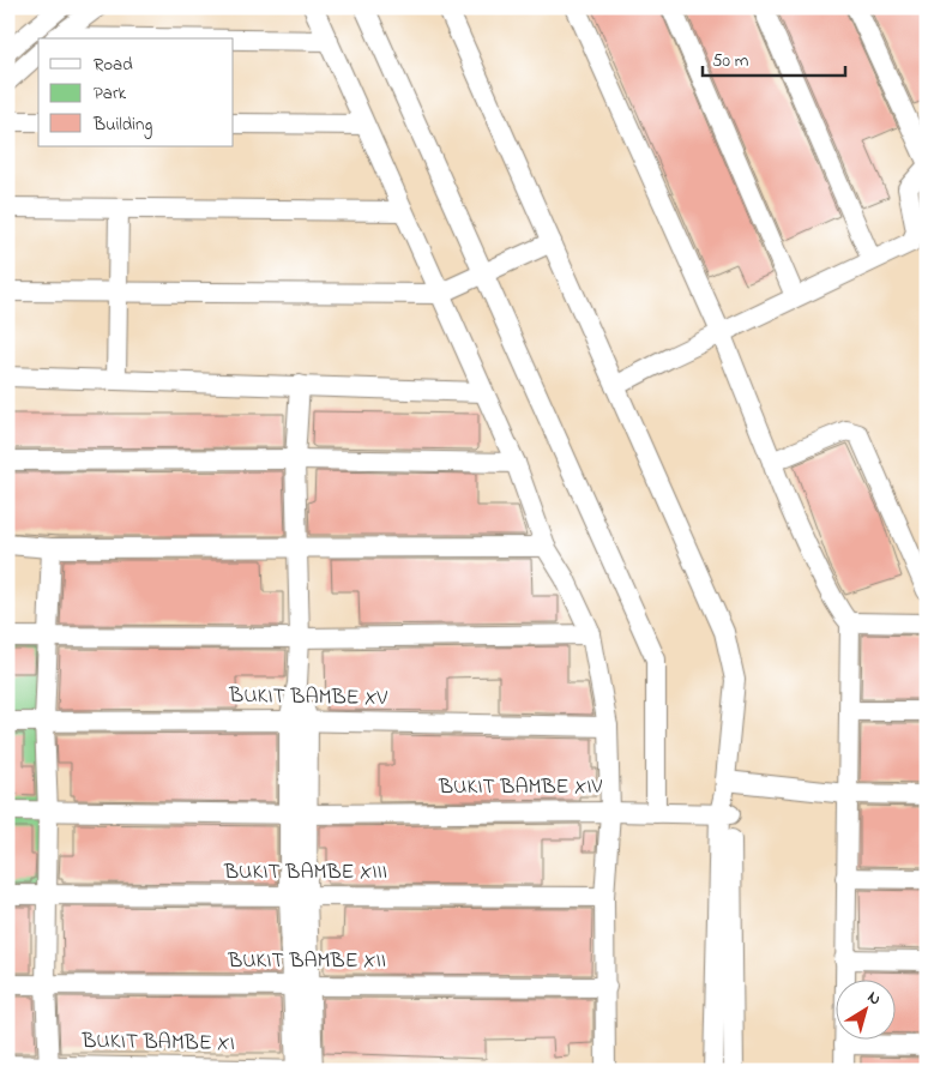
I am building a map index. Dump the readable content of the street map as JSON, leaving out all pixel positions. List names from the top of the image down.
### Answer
{
  "streets": {
    "street": [
      "BUKIT BAMBE XV",
      "BUKIT BAMBE XIV",
      "BUKIT BAMBE XIII",
      "BUKIT BAMBE XII",
      "BUKIT BAMBE XI"
    ]
  },
  "legend": ["Road", "Park", "Building"],
  "scale_bar": "50 m",
  "north": "top right"
}
